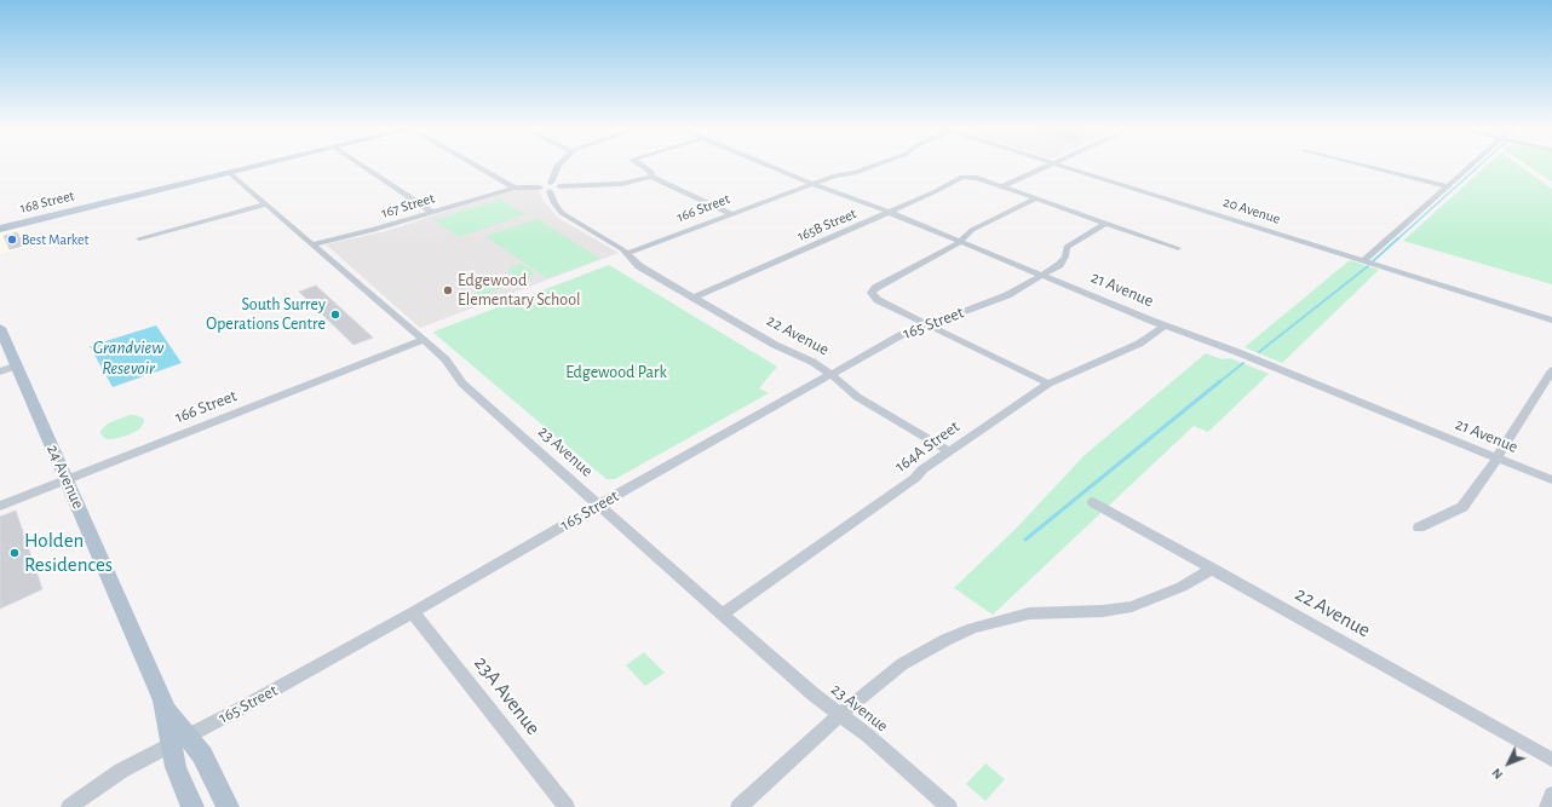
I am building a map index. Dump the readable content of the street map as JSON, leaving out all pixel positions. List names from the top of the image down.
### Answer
{
  "streets": {
    "main road": ["168 Street", "24 Avenue"],
    "street": [
      "167 Street",
      "166 Street",
      "20 Avenue",
      "165B Street",
      "21 Avenue",
      "165 Street",
      "22 Avenue",
      "164A Street",
      "23 Avenue",
      "23A Avenue"
    ]
  },
  "crossings": [
    ["168 Street", "23 Avenue"],
    ["167 Street", "22 Avenue"],
    ["167 Street", "23 Avenue"],
    ["166 Street", "21 Avenue"],
    ["166 Street", "22 Avenue"],
    ["166 Street", "23 Avenue"],
    ["166 Street", "24 Avenue"],
    ["165B Street", "21 Avenue"],
    ["165B Street", "22 Avenue"],
    ["21 Avenue", "165 Street"],
    ["21 Avenue", "164A Street"],
    ["165 Street", "22 Avenue"],
    ["165 Street", "23 Avenue"],
    ["165 Street", "24 Avenue"],
    ["165 Street", "23A Avenue"],
    ["22 Avenue", "164A Street"],
    ["164A Street", "23 Avenue"]
  ],
  "water": ["Grandview Resevoir"],
  "parks": ["Edgewood Park"],
  "places": [
    "Best Market",
    "Edgewood Elementary School",
    "South Surrey Operations Centre",
    "Holden Residences"
  ],
  "north": "bottom left"
}
